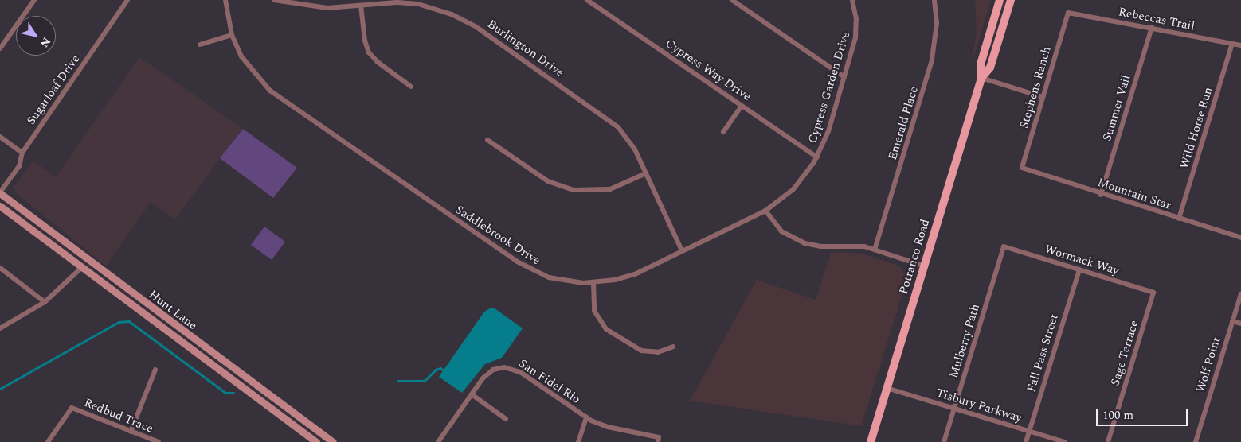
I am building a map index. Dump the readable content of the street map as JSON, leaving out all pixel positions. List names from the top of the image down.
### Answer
{
  "streets": {
    "main road": ["Potranco Road", "Hunt Lane"],
    "street": [
      "Rebeccas Trail",
      "Burlington Drive",
      "Cypress Way Drive",
      "Cypress Garden Drive",
      "Stephens Ranch",
      "Sugarloaf Drive",
      "Summer Vail",
      "Emerald Place",
      "Wild Horse Run",
      "Mountain Star",
      "Saddlebrook Drive",
      "Wormack Way",
      "Mulberry Path",
      "Fall Pass Street",
      "Sage Terrace",
      "Wolf Point",
      "San Fidel Rio",
      "Tisbury Parkway",
      "Redbud Trace"
    ]
  },
  "crossings": [
    ["Rebeccas Trail", "Stephens Ranch"],
    ["Rebeccas Trail", "Summer Vail"],
    ["Rebeccas Trail", "Wild Horse Run"],
    ["Burlington Drive", "Saddlebrook Drive"],
    ["Cypress Way Drive", "Cypress Garden Drive"],
    ["Cypress Way Drive", "Saddlebrook Drive"],
    ["Cypress Garden Drive", "Saddlebrook Drive"],
    ["Stephens Ranch", "Mountain Star"],
    ["Sugarloaf Drive", "Hunt Lane"],
    ["Summer Vail", "Mountain Star"],
    ["Wild Horse Run", "Mountain Star"],
    ["Potranco Road", "Tisbury Parkway"],
    ["Wormack Way", "Mulberry Path"],
    ["Wormack Way", "Fall Pass Street"],
    ["Wormack Way", "Sage Terrace"],
    ["Mulberry Path", "Tisbury Parkway"],
    ["Fall Pass Street", "Tisbury Parkway"]
  ],
  "scale_bar": "100 m",
  "north": "bottom right"
}
